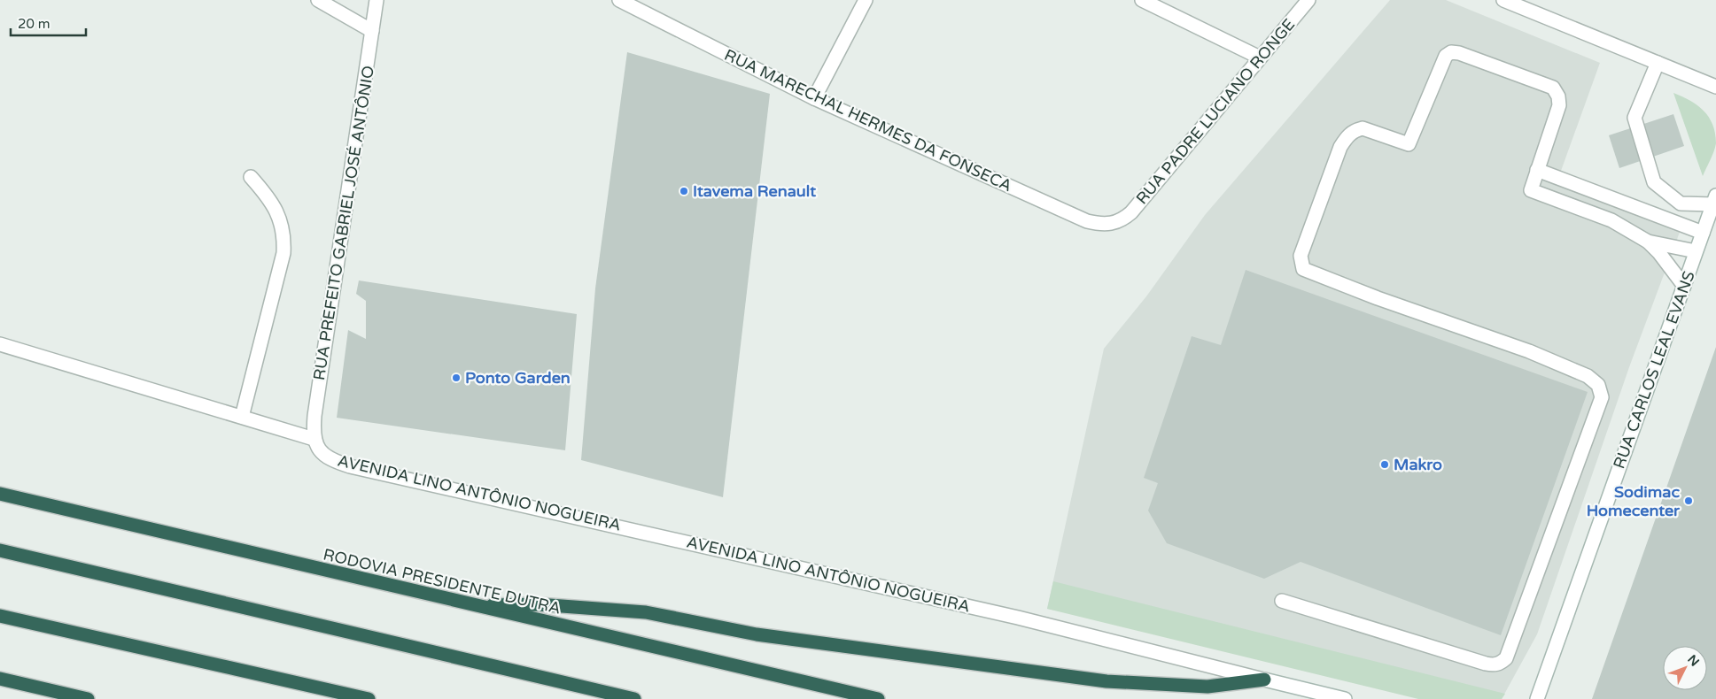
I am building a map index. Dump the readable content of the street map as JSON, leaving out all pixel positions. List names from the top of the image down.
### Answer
{
  "streets": {
    "highway": ["RODOVIA PRESIDENTE DUTRA"],
    "street": [
      "RUA PADRE LUCIANO RONGE",
      "RUA MARECHAL HERMES DA FONSECA",
      "RUA PREFEITO GABRIEL JOSÉ ANTÔNIO",
      "RUA CARLOS LEAL EVANS",
      "AVENIDA LINO ANTÔNIO NOGUEIRA"
    ]
  },
  "crossings": [
    ["RUA PADRE LUCIANO RONGE", "RUA MARECHAL HERMES DA FONSECA"],
    ["RUA PREFEITO GABRIEL JOSÉ ANTÔNIO", "AVENIDA LINO ANTÔNIO NOGUEIRA"]
  ],
  "places": [
    "Itavema Renault",
    "Ponto Garden",
    "Makro",
    "Sodimac Homecenter"
  ],
  "scale_bar": "20 m",
  "north": "top right"
}
